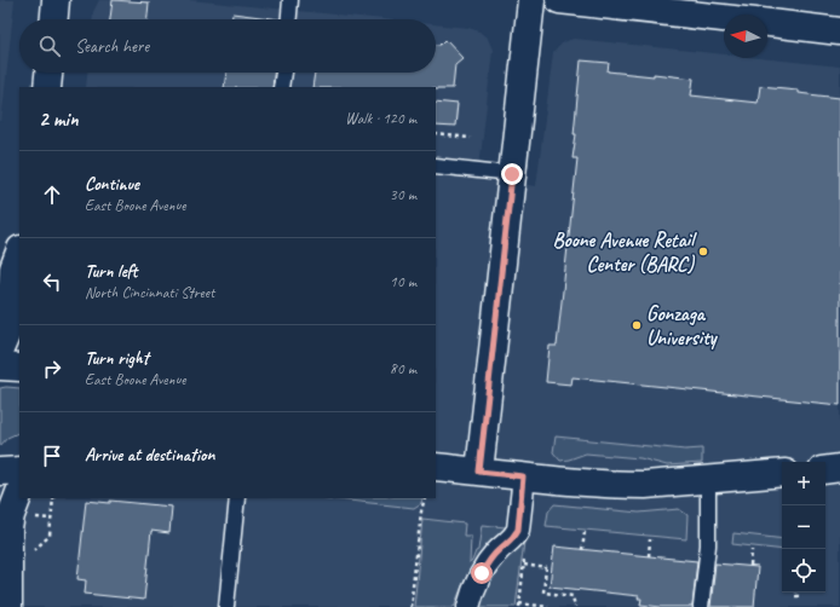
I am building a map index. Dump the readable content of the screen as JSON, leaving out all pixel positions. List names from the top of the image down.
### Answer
{
  "places": ["Boone Avenue Retail Center (BARC)", "Gonzaga University"],
  "north": "left",
  "page": {
    "search": "Search here",
    "heading": ["2 min", "Walk · 120 m"],
    "list": [
      ["Continue", "East Boone Avenue", "30 m"],
      ["Turn left", "North Cincinnati Street", "10 m"],
      ["Turn right", "East Boone Avenue", "80 m"],
      "Arrive at destination"
    ],
    "map_buttons": ["+", "−"]
  }
}
